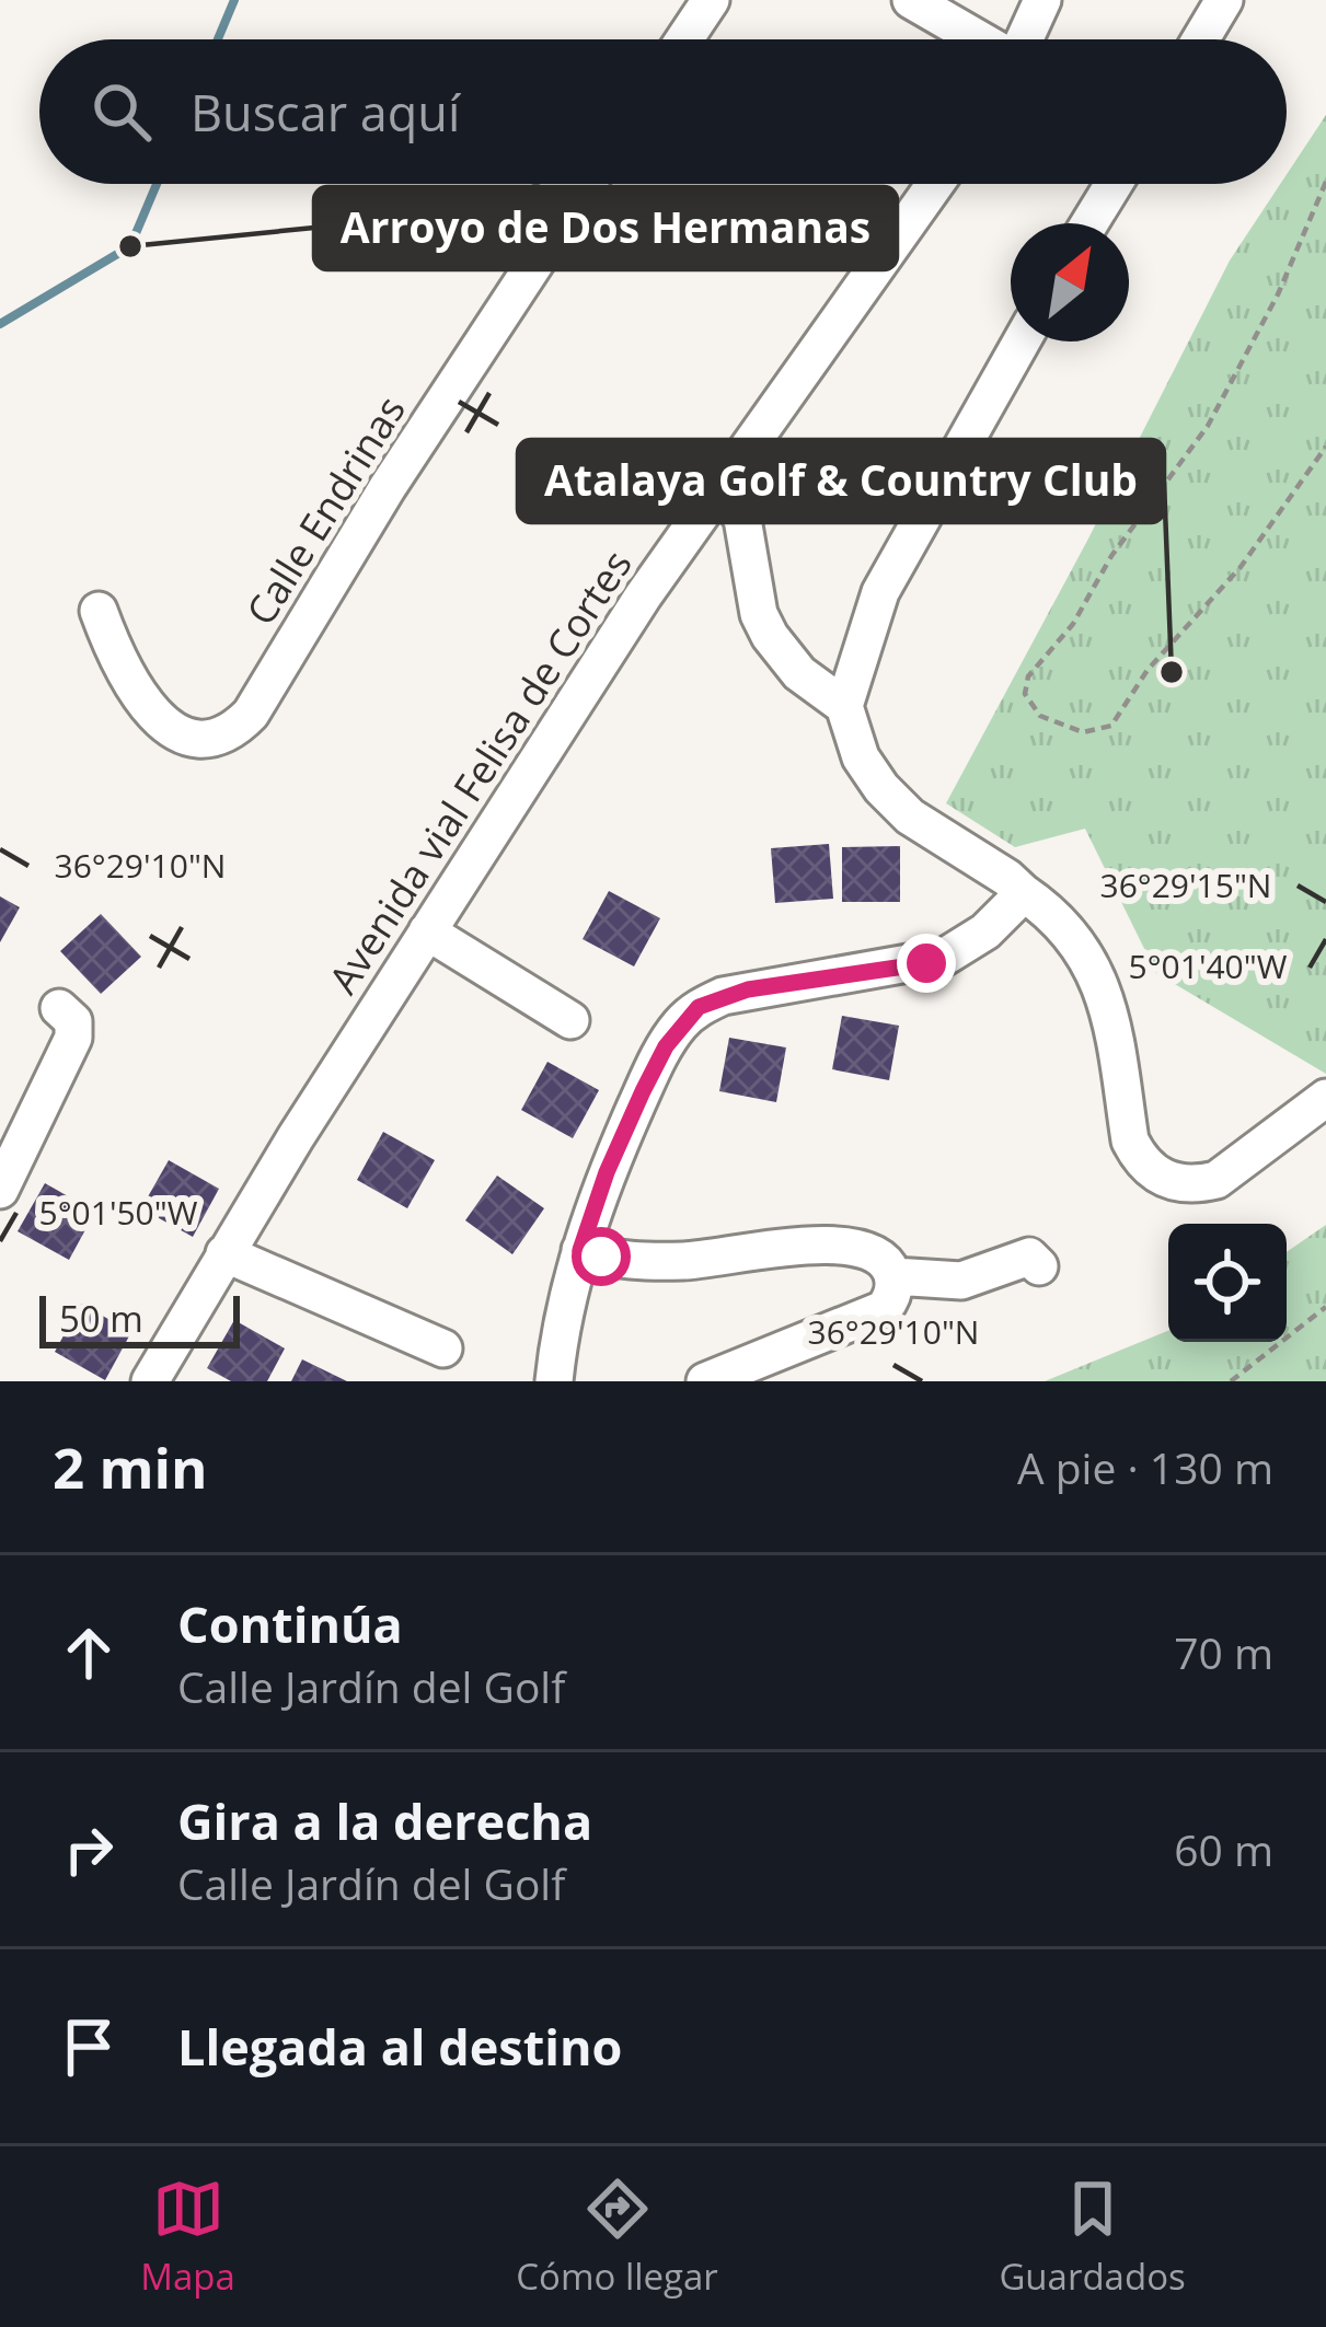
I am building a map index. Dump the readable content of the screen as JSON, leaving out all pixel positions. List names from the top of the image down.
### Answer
{
  "streets": {
    "street": ["Calle Endrinas", "Avenida vial Felisa de Cortes"]
  },
  "places": ["Arroyo de Dos Hermanas", "Atalaya Golf & Country Club"],
  "scale_bar": "50 m",
  "north": "top right",
  "page": {
    "search": "Buscar aquí",
    "scale": "50 m",
    "heading": ["2 min", "A pie · 130 m"],
    "list": [
      ["Continúa", "Calle Jardín del Golf", "70 m"],
      ["Gira a la derecha", "Calle Jardín del Golf", "60 m"],
      "Llegada al destino"
    ],
    "nav": ["Mapa", "Cómo llegar", "Guardados"]
  },
  "coordinates": [
    "36°29'10\"N",
    "36°29'15\"N",
    "5°01'40\"W",
    "5°01'50\"W"
  ]
}
